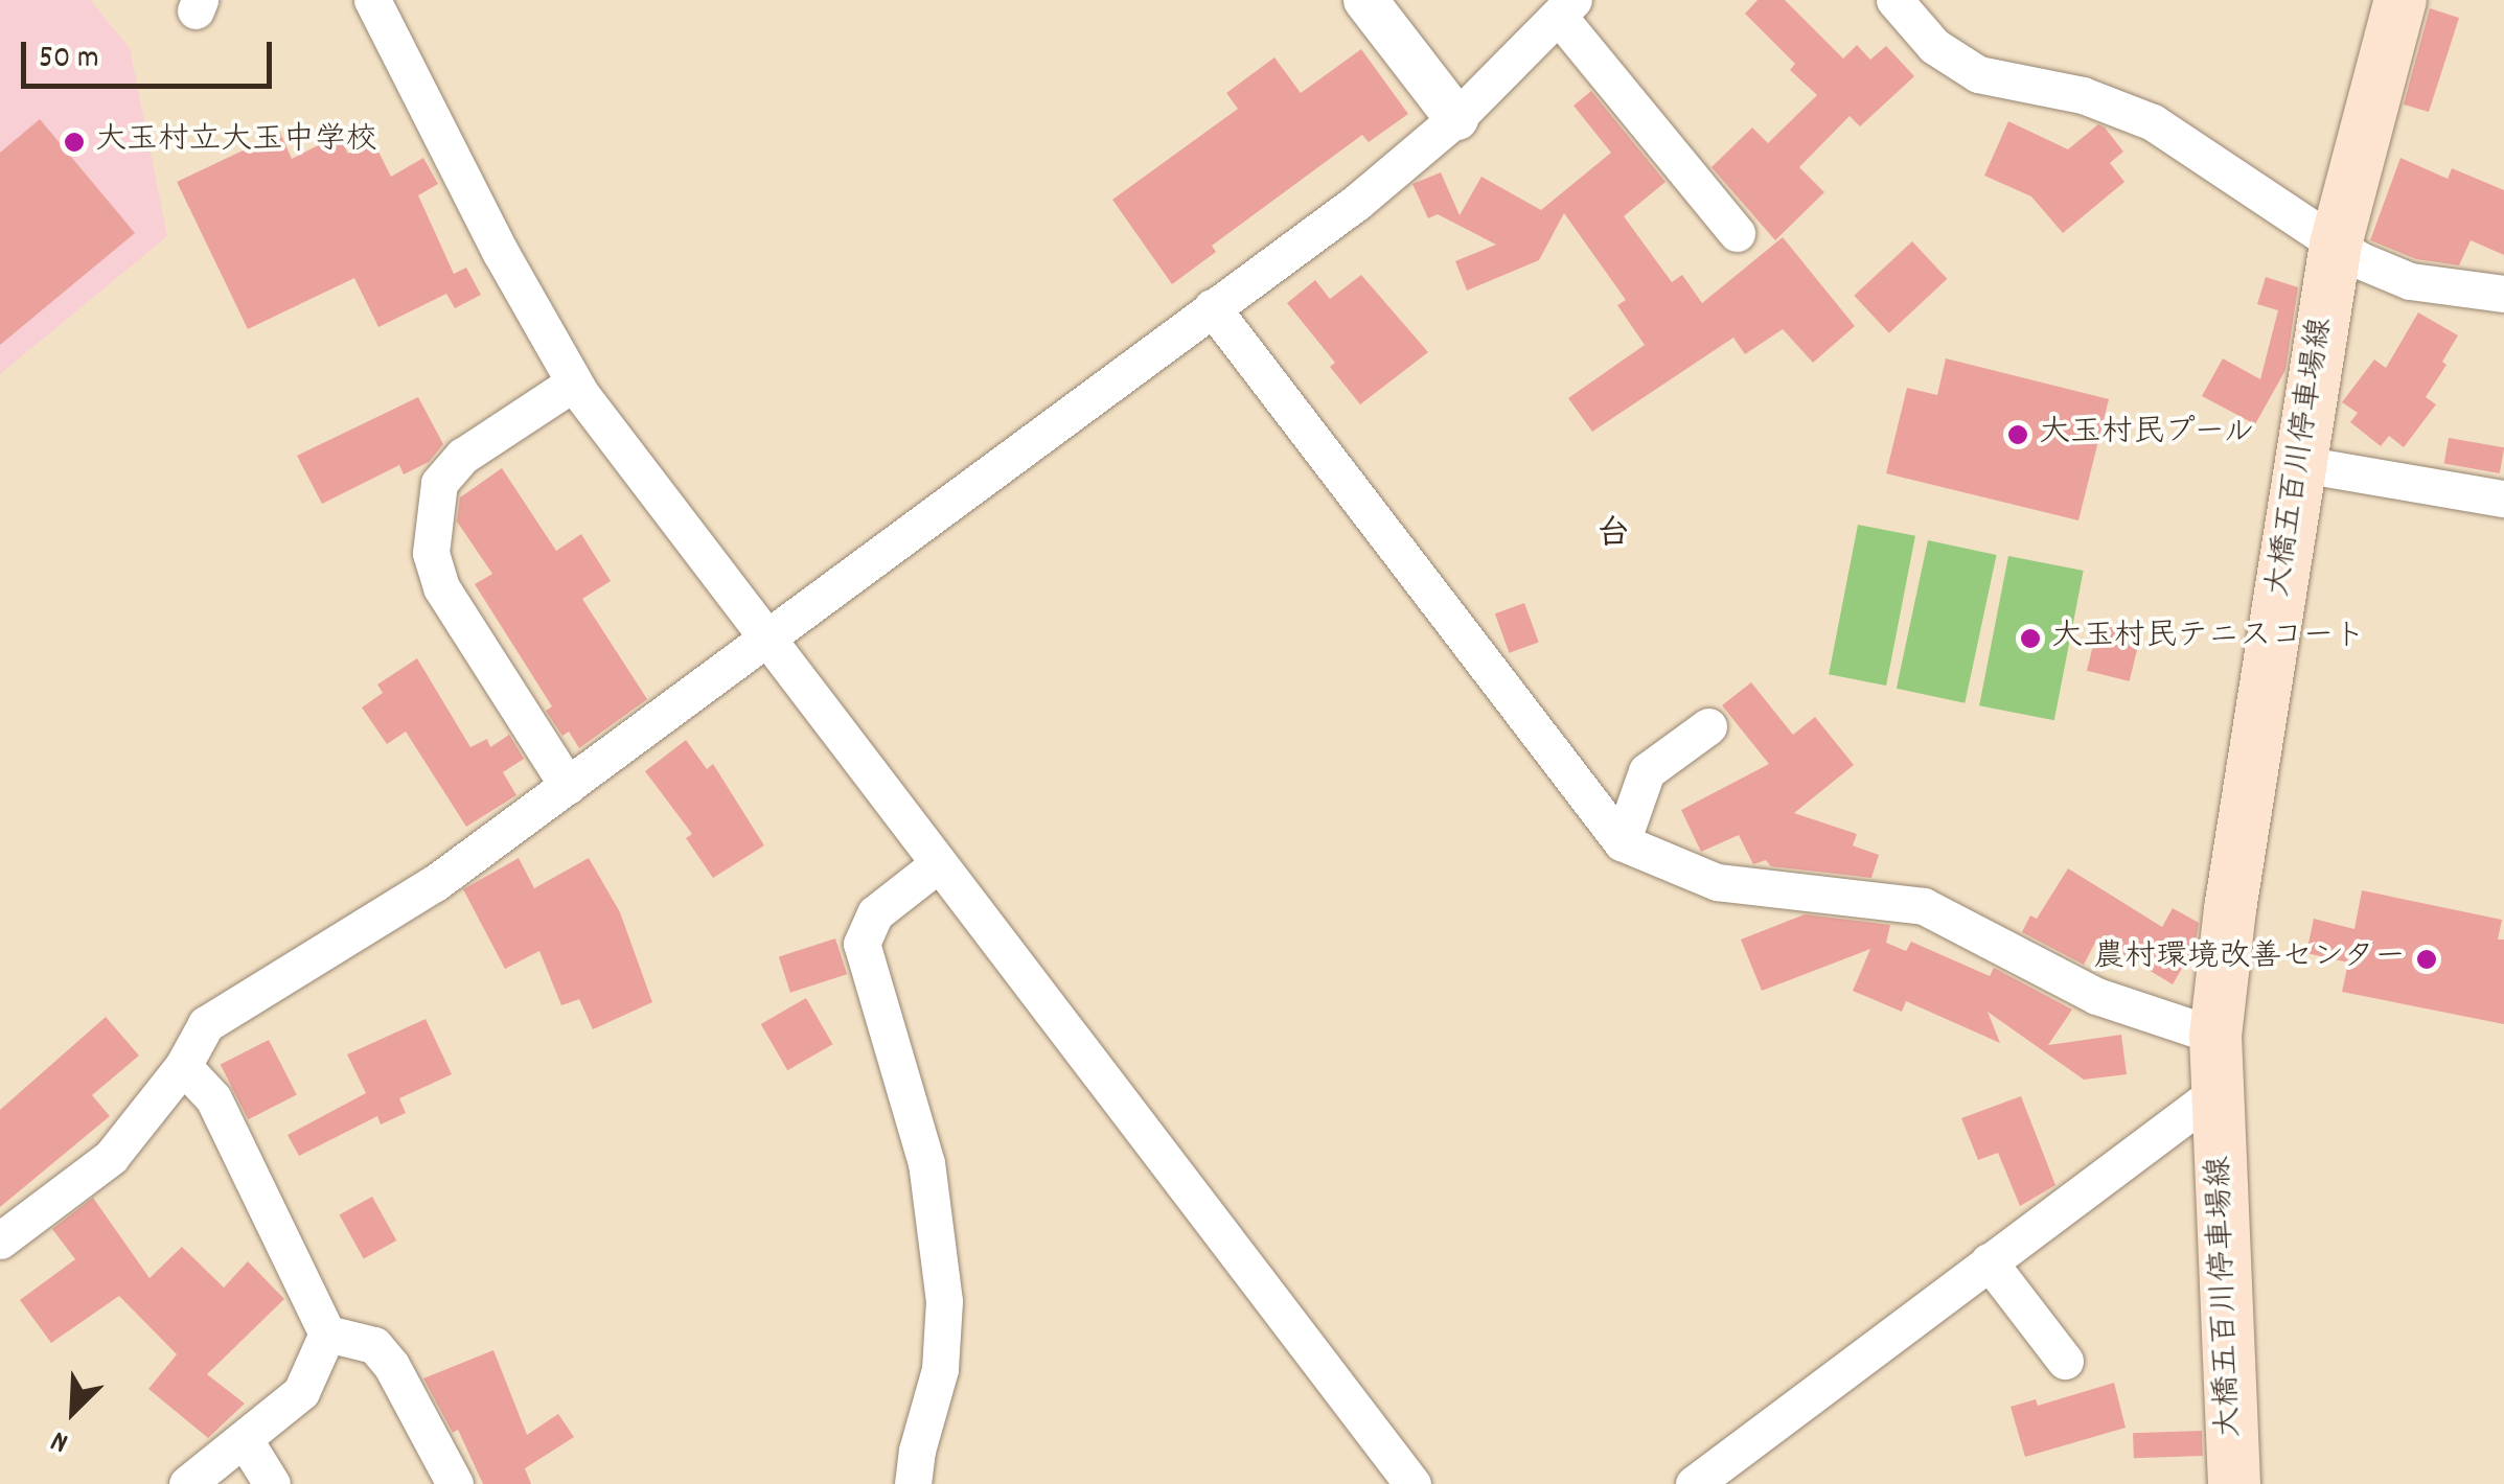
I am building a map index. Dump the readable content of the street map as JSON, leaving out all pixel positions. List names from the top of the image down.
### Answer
{
  "streets": {
    "main road": ["大橋五百川停車場線"]
  },
  "districts": ["台"],
  "places": [
    "大玉村立大玉中学校",
    "大玉村民プール",
    "大玉村民テニスコート",
    "農村環境改善センター"
  ],
  "scale_bar": "50 m",
  "north": "bottom left"
}
